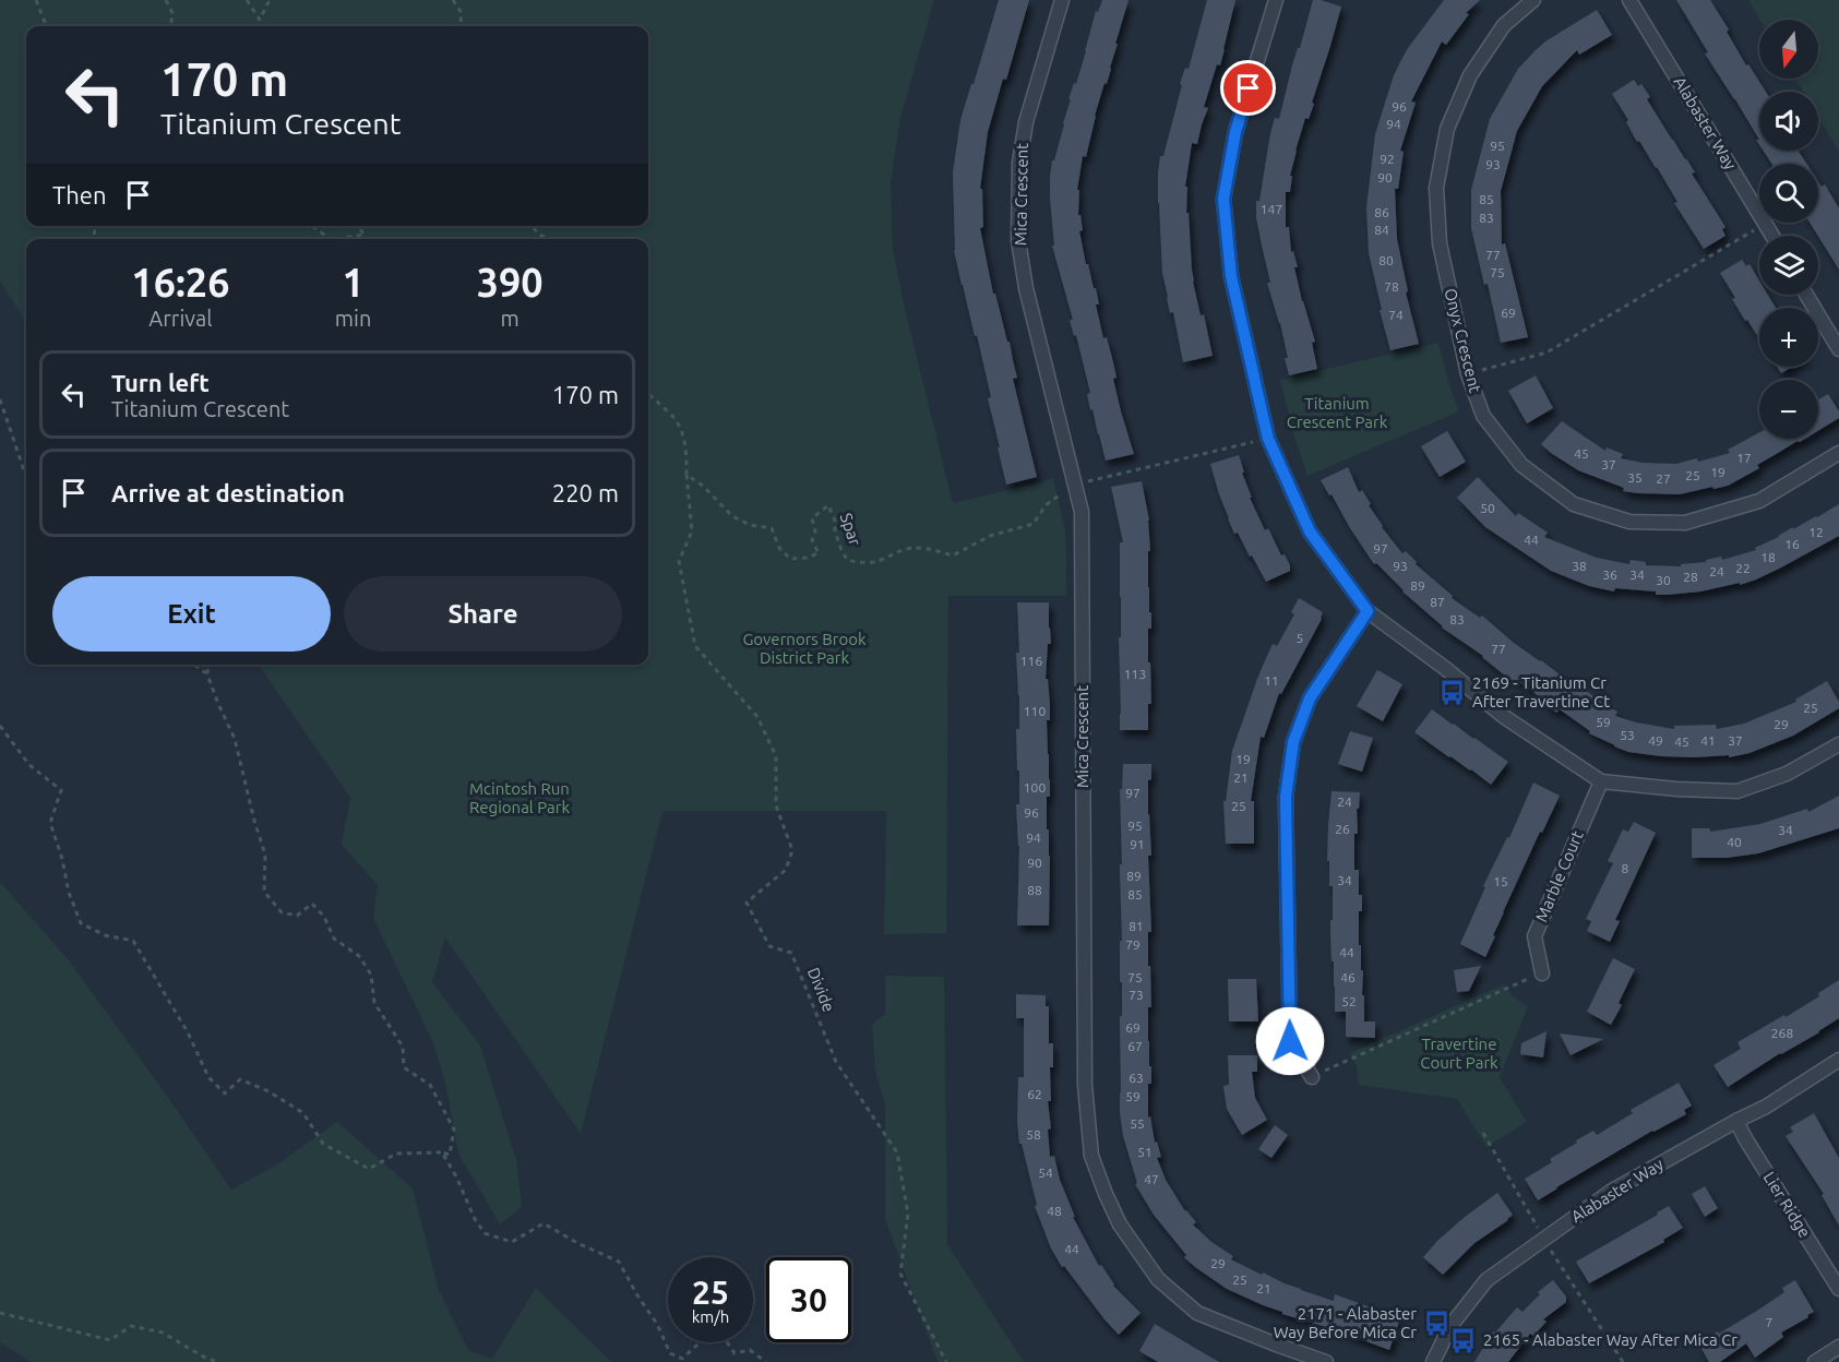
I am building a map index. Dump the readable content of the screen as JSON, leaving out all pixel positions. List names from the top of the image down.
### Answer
{
  "streets": {
    "street": [
      "Alabaster Way",
      "Mica Crescent",
      "Onyx Crescent",
      "Marble Court",
      "Lier Ridge"
    ],
    "path": ["Spar", "Divide"]
  },
  "crossings": [
    ["Alabaster Way", "Lier Ridge"],
    ["Mica Crescent", "Spar"],
    ["Spar", "Divide"]
  ],
  "parks": [
    "Titanium Crescent Park",
    "Governors Brook District Park",
    "Mcintosh Run Regional Park",
    "Travertine Court Park"
  ],
  "places": {
    "bus stop": ["2169 - Titanium Cr After Travertine Ct", "2171 - Alabaster Way Before Mica Cr", "2165 - Alabaster Way After Mica Cr"]
  },
  "house_numbers": [
    "96",
    "94",
    "95",
    "92",
    "93",
    "90",
    "85",
    "147",
    "86",
    "83",
    "84",
    "77",
    "80",
    "75",
    "78",
    "69",
    "74",
    "45",
    "17",
    "37",
    "19",
    "25",
    "35",
    "27",
    "50",
    "12",
    "44",
    "16",
    "97",
    "18",
    "93",
    "38",
    "22",
    "24",
    "36",
    "34",
    "28",
    "30",
    "89",
    "87",
    "83",
    "5",
    "77",
    "116",
    "113",
    "11",
    "25",
    "110",
    "59",
    "29",
    "53",
    "49",
    "41",
    "37",
    "45",
    "19",
    "21",
    "100",
    "97",
    "24",
    "25",
    "96",
    "95",
    "26",
    "34",
    "94",
    "40",
    "91",
    "90",
    "8",
    "89",
    "34",
    "15",
    "88",
    "85",
    "81",
    "79",
    "44",
    "75",
    "46",
    "73",
    "52",
    "69",
    "268",
    "67",
    "63",
    "62",
    "59",
    "55",
    "58",
    "51",
    "54",
    "47",
    "48",
    "44",
    "29",
    "25",
    "21",
    "7"
  ],
  "north": "bottom",
  "page": {
    "map_buttons": ["+", "−"],
    "turn": ["170 m", "Titanium Crescent"],
    "then": "Then",
    "eta": [
      "16:26",
      "Arrival",
      "1",
      "min",
      "390",
      "m"
    ],
    "list": [
      {
        "name": "Turn left",
        "note": "Titanium Crescent",
        "value": "170 m"
      },
      {
        "name": "Arrive at destination",
        "value": "220 m"
      }
    ],
    "buttons": ["Exit", "Share"],
    "speed": "25 km/h",
    "limit": "30"
  }
}
